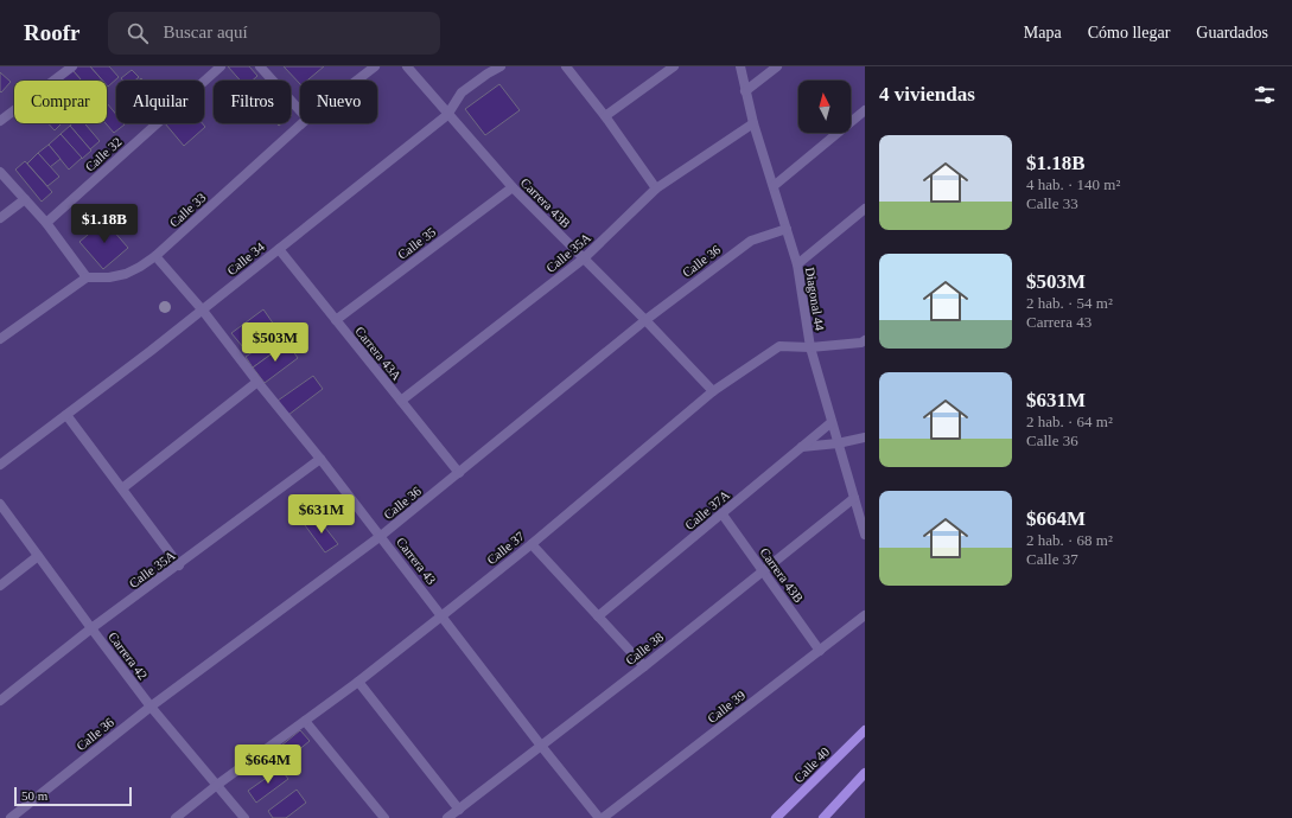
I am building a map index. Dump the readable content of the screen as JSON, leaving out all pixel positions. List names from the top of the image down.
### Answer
{
  "streets": {
    "main road": ["Calle 40"],
    "street": [
      "Calle 32",
      "Carrera 43B",
      "Calle 33",
      "Calle 35",
      "Calle 35A",
      "Calle 34",
      "Calle 36",
      "Diagonal 44",
      "Carrera 43A",
      "Calle 37A",
      "Calle 37",
      "Carrera 43",
      "Calle 38",
      "Carrera 42",
      "Calle 39"
    ]
  },
  "crossings": [
    ["Carrera 43B", "Calle 35"],
    ["Carrera 43B", "Calle 35A"],
    ["Carrera 43B", "Calle 34"],
    ["Carrera 43B", "Calle 36"],
    ["Carrera 43B", "Calle 37A"],
    ["Carrera 43B", "Calle 37"],
    ["Carrera 43B", "Calle 38"],
    ["Carrera 43B", "Calle 39"],
    ["Calle 33", "Carrera 43"],
    ["Calle 35", "Carrera 43A"],
    ["Calle 35A", "Diagonal 44"],
    ["Calle 35A", "Carrera 43A"],
    ["Calle 35A", "Carrera 43"],
    ["Calle 35A", "Carrera 42"],
    ["Calle 34", "Carrera 43A"],
    ["Calle 34", "Carrera 43"],
    ["Calle 36", "Diagonal 44"],
    ["Calle 36", "Carrera 43A"],
    ["Calle 36", "Carrera 43"],
    ["Calle 36", "Carrera 42"],
    ["Diagonal 44", "Calle 37A"],
    ["Diagonal 44", "Calle 37"],
    ["Diagonal 44", "Calle 38"],
    ["Calle 37", "Carrera 43"],
    ["Calle 37", "Carrera 42"],
    ["Carrera 43", "Calle 38"],
    ["Carrera 43", "Calle 39"]
  ],
  "scale_bar": "50 m",
  "north": "top",
  "page": {
    "header": "Roofr",
    "search": "Buscar aquí",
    "nav": ["Mapa", "Cómo llegar", "Guardados"],
    "heading": "4 viviendas",
    "chip": [
      "Comprar",
      "Alquilar",
      "Filtros",
      "Nuevo"
    ],
    "list": [
      {
        "name": "$1.18B",
        "note": "4 hab. · 140 m² · Calle 33"
      },
      {
        "name": "$503M",
        "note": "2 hab. · 54 m² · Carrera 43"
      },
      {
        "name": "$631M",
        "note": "2 hab. · 64 m² · Calle 36"
      },
      {
        "name": "$664M",
        "note": "2 hab. · 68 m² · Calle 37"
      }
    ],
    "price": [
      "$1.18B",
      "$503M",
      "$631M",
      "$664M"
    ],
    "scale": "50 m"
  }
}
